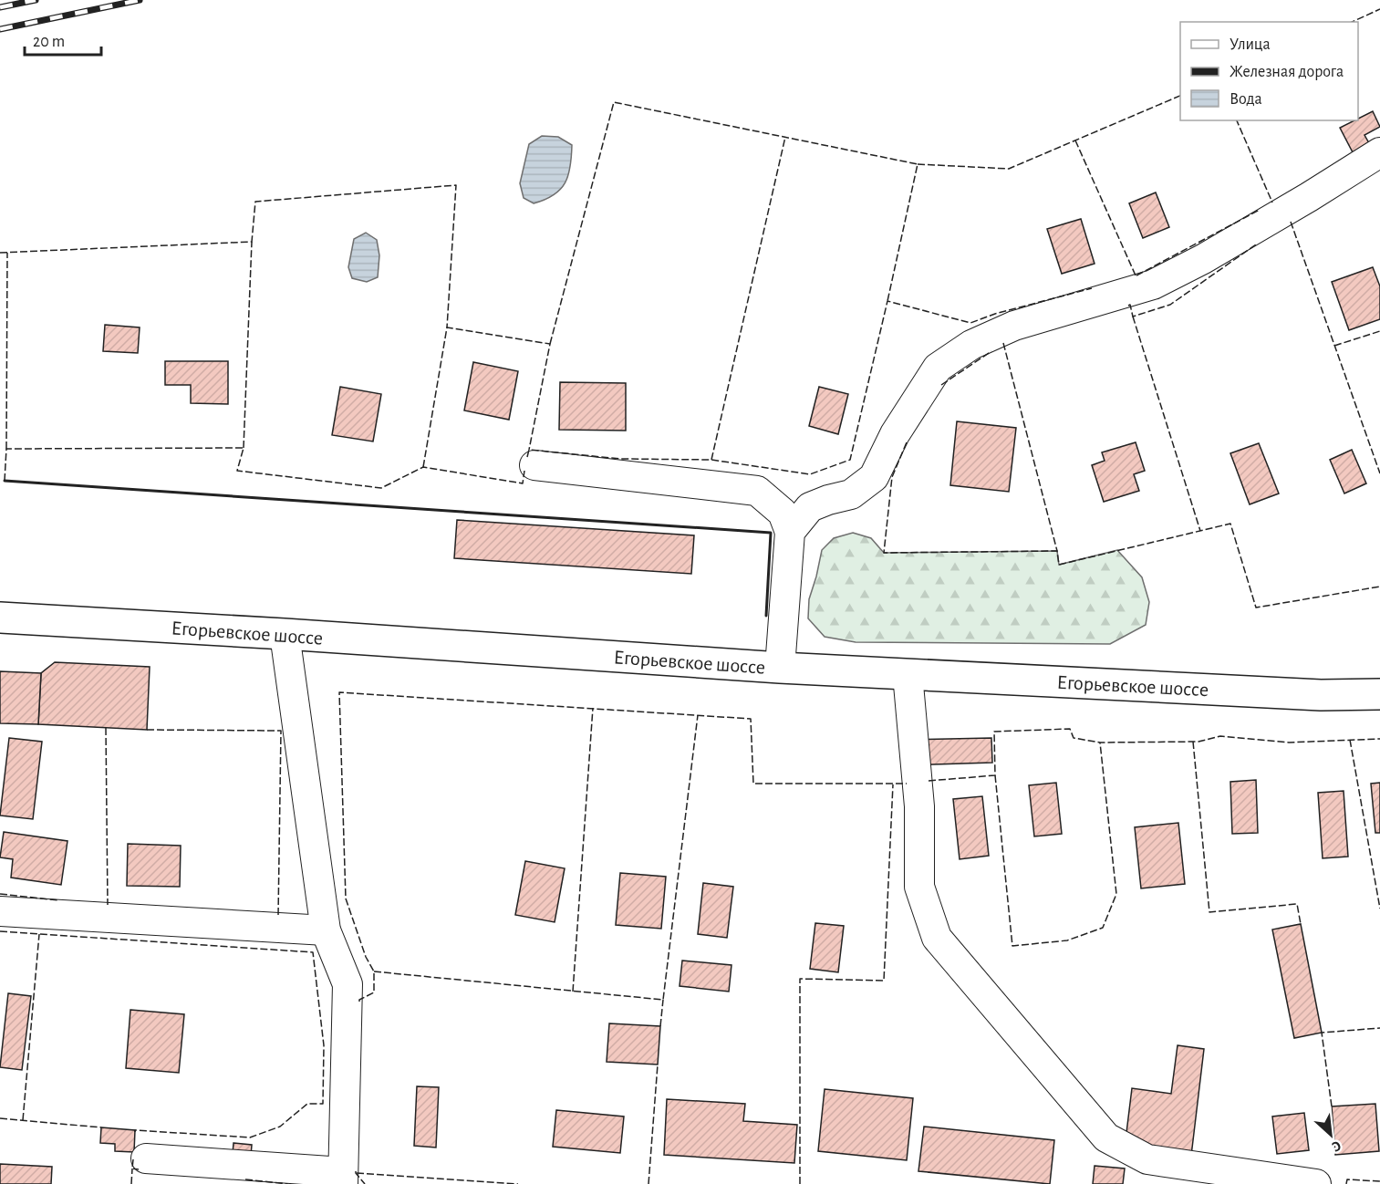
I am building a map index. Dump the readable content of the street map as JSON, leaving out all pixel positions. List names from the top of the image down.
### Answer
{
  "streets": {
    "main road": ["Егорьевское шоссе"]
  },
  "legend": ["Улица", "Железная дорога", "Вода"],
  "scale_bar": "20 m",
  "north": "bottom right"
}
